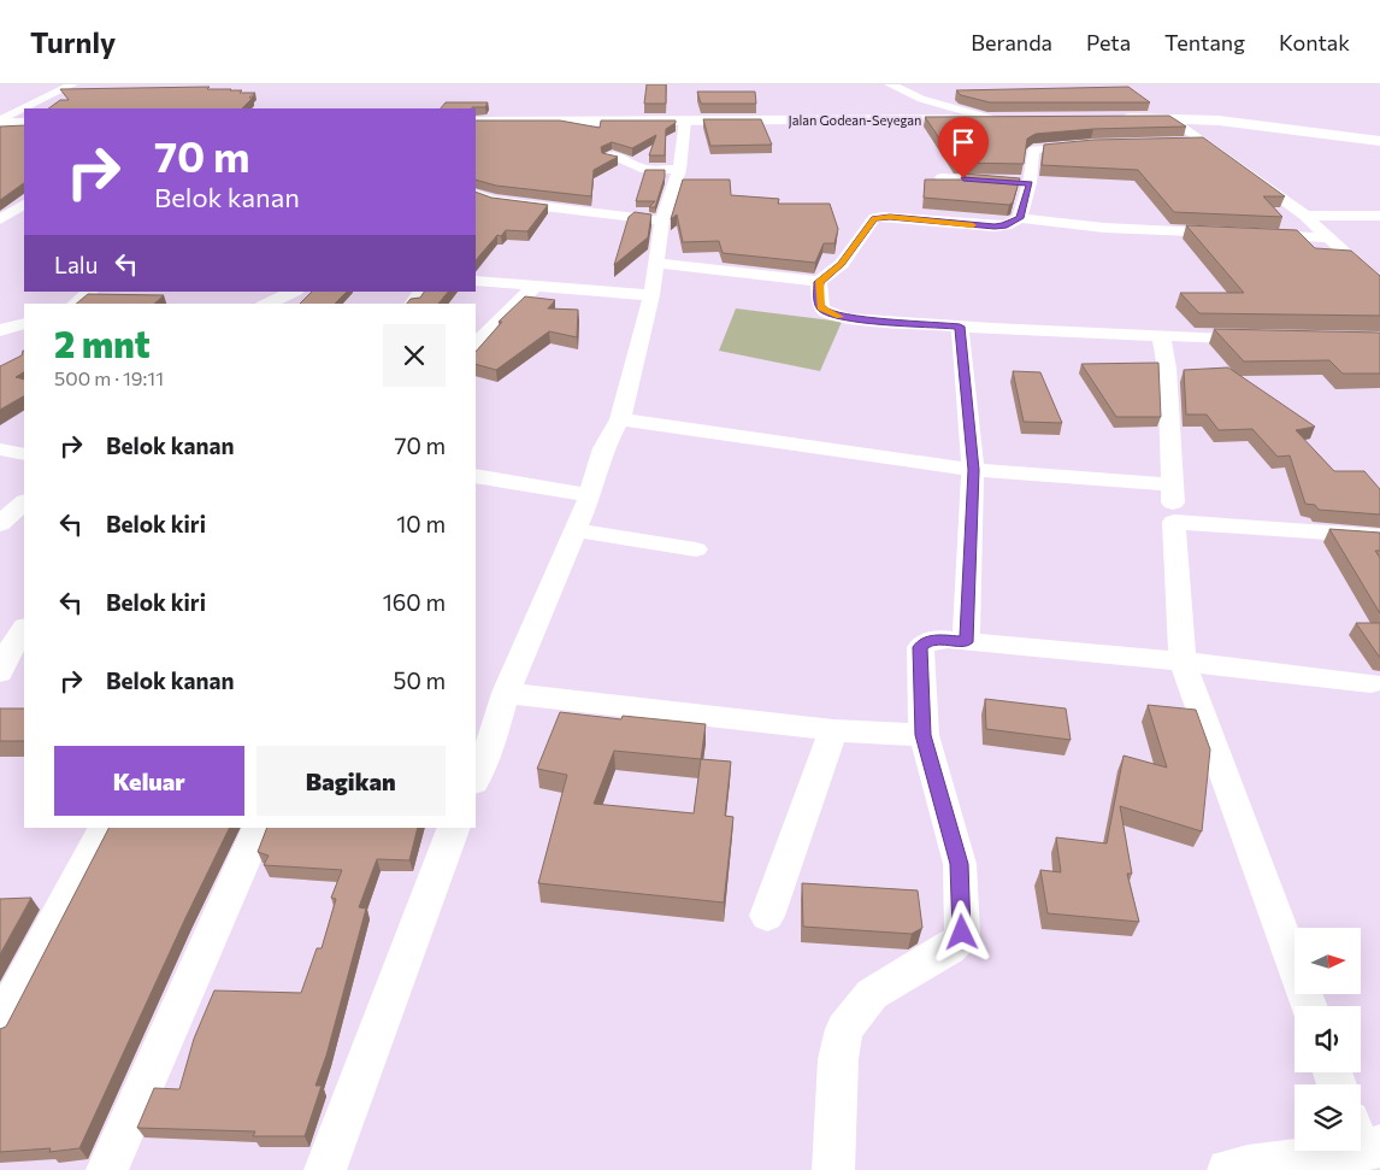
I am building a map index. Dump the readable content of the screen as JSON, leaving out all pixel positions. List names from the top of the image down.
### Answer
{
  "streets": {
    "main road": ["Jalan Godean-Seyegan"]
  },
  "north": "right",
  "page": {
    "header": "Turnly",
    "nav": [
      "Beranda",
      "Peta",
      "Tentang",
      "Kontak"
    ],
    "turn": ["70 m", "Belok kanan"],
    "then": "Lalu",
    "heading": ["2 mnt", "500 m · 19:11"],
    "list": [
      {
        "name": "Belok kanan",
        "value": "70 m"
      },
      {
        "name": "Belok kiri",
        "value": "10 m"
      },
      {
        "name": "Belok kiri",
        "value": "160 m"
      },
      {
        "name": "Belok kanan",
        "value": "50 m"
      }
    ],
    "buttons": ["Keluar", "Bagikan"]
  }
}
